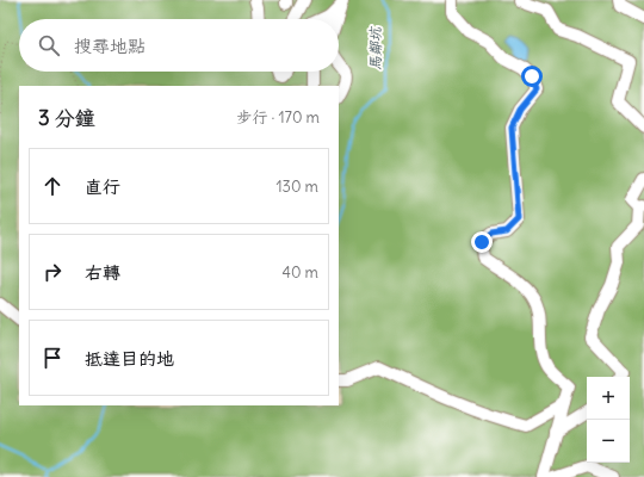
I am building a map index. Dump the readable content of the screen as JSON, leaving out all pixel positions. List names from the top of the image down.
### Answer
{
  "water": ["馬鄰坑"],
  "page": {
    "search": "搜尋地點",
    "heading": ["3 分鐘", "步行 · 170 m"],
    "list": [
      ["直行", "130 m"],
      ["右轉", "40 m"],
      "抵達目的地"
    ],
    "map_buttons": ["+", "−"]
  }
}
